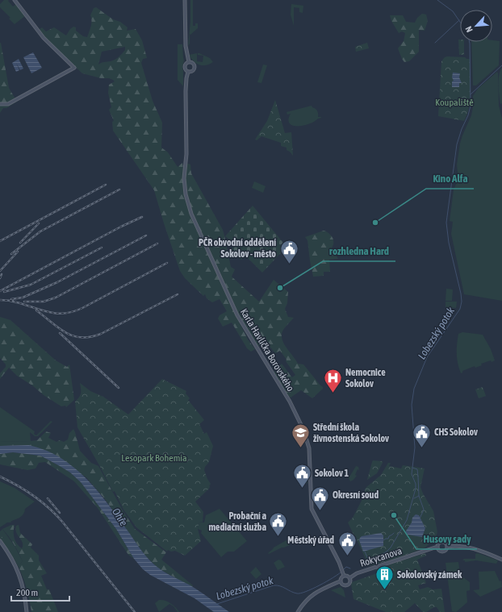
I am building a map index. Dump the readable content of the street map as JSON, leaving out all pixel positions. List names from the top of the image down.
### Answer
{
  "streets": {
    "street": ["Karla Havlíčka Borovského", "Rokycanova"]
  },
  "crossings": [
    ["Karla Havlíčka Borovského", "Rokycanova"]
  ],
  "water": ["Lobezský potok", "Ohře"],
  "parks": ["Koupaliště", "Lesopark Bohemia"],
  "places": {
    "other": ["Kino Alfa", "rozhledna Hard", "Husovy sady"],
    "public building": [
      "PČR obvodní oddělení Sokolov - město",
      "CHS Sokolov",
      "Sokolov 1",
      "Okresní soud",
      "Probační a mediační služba",
      "Městský úřad"
    ],
    "hospital": ["Nemocnice Sokolov"],
    "school or university": ["Střední škola živnostenská Sokolov"],
    "building": ["Sokolovský zámek"]
  },
  "scale_bar": "200 m",
  "north": "bottom left"
}
